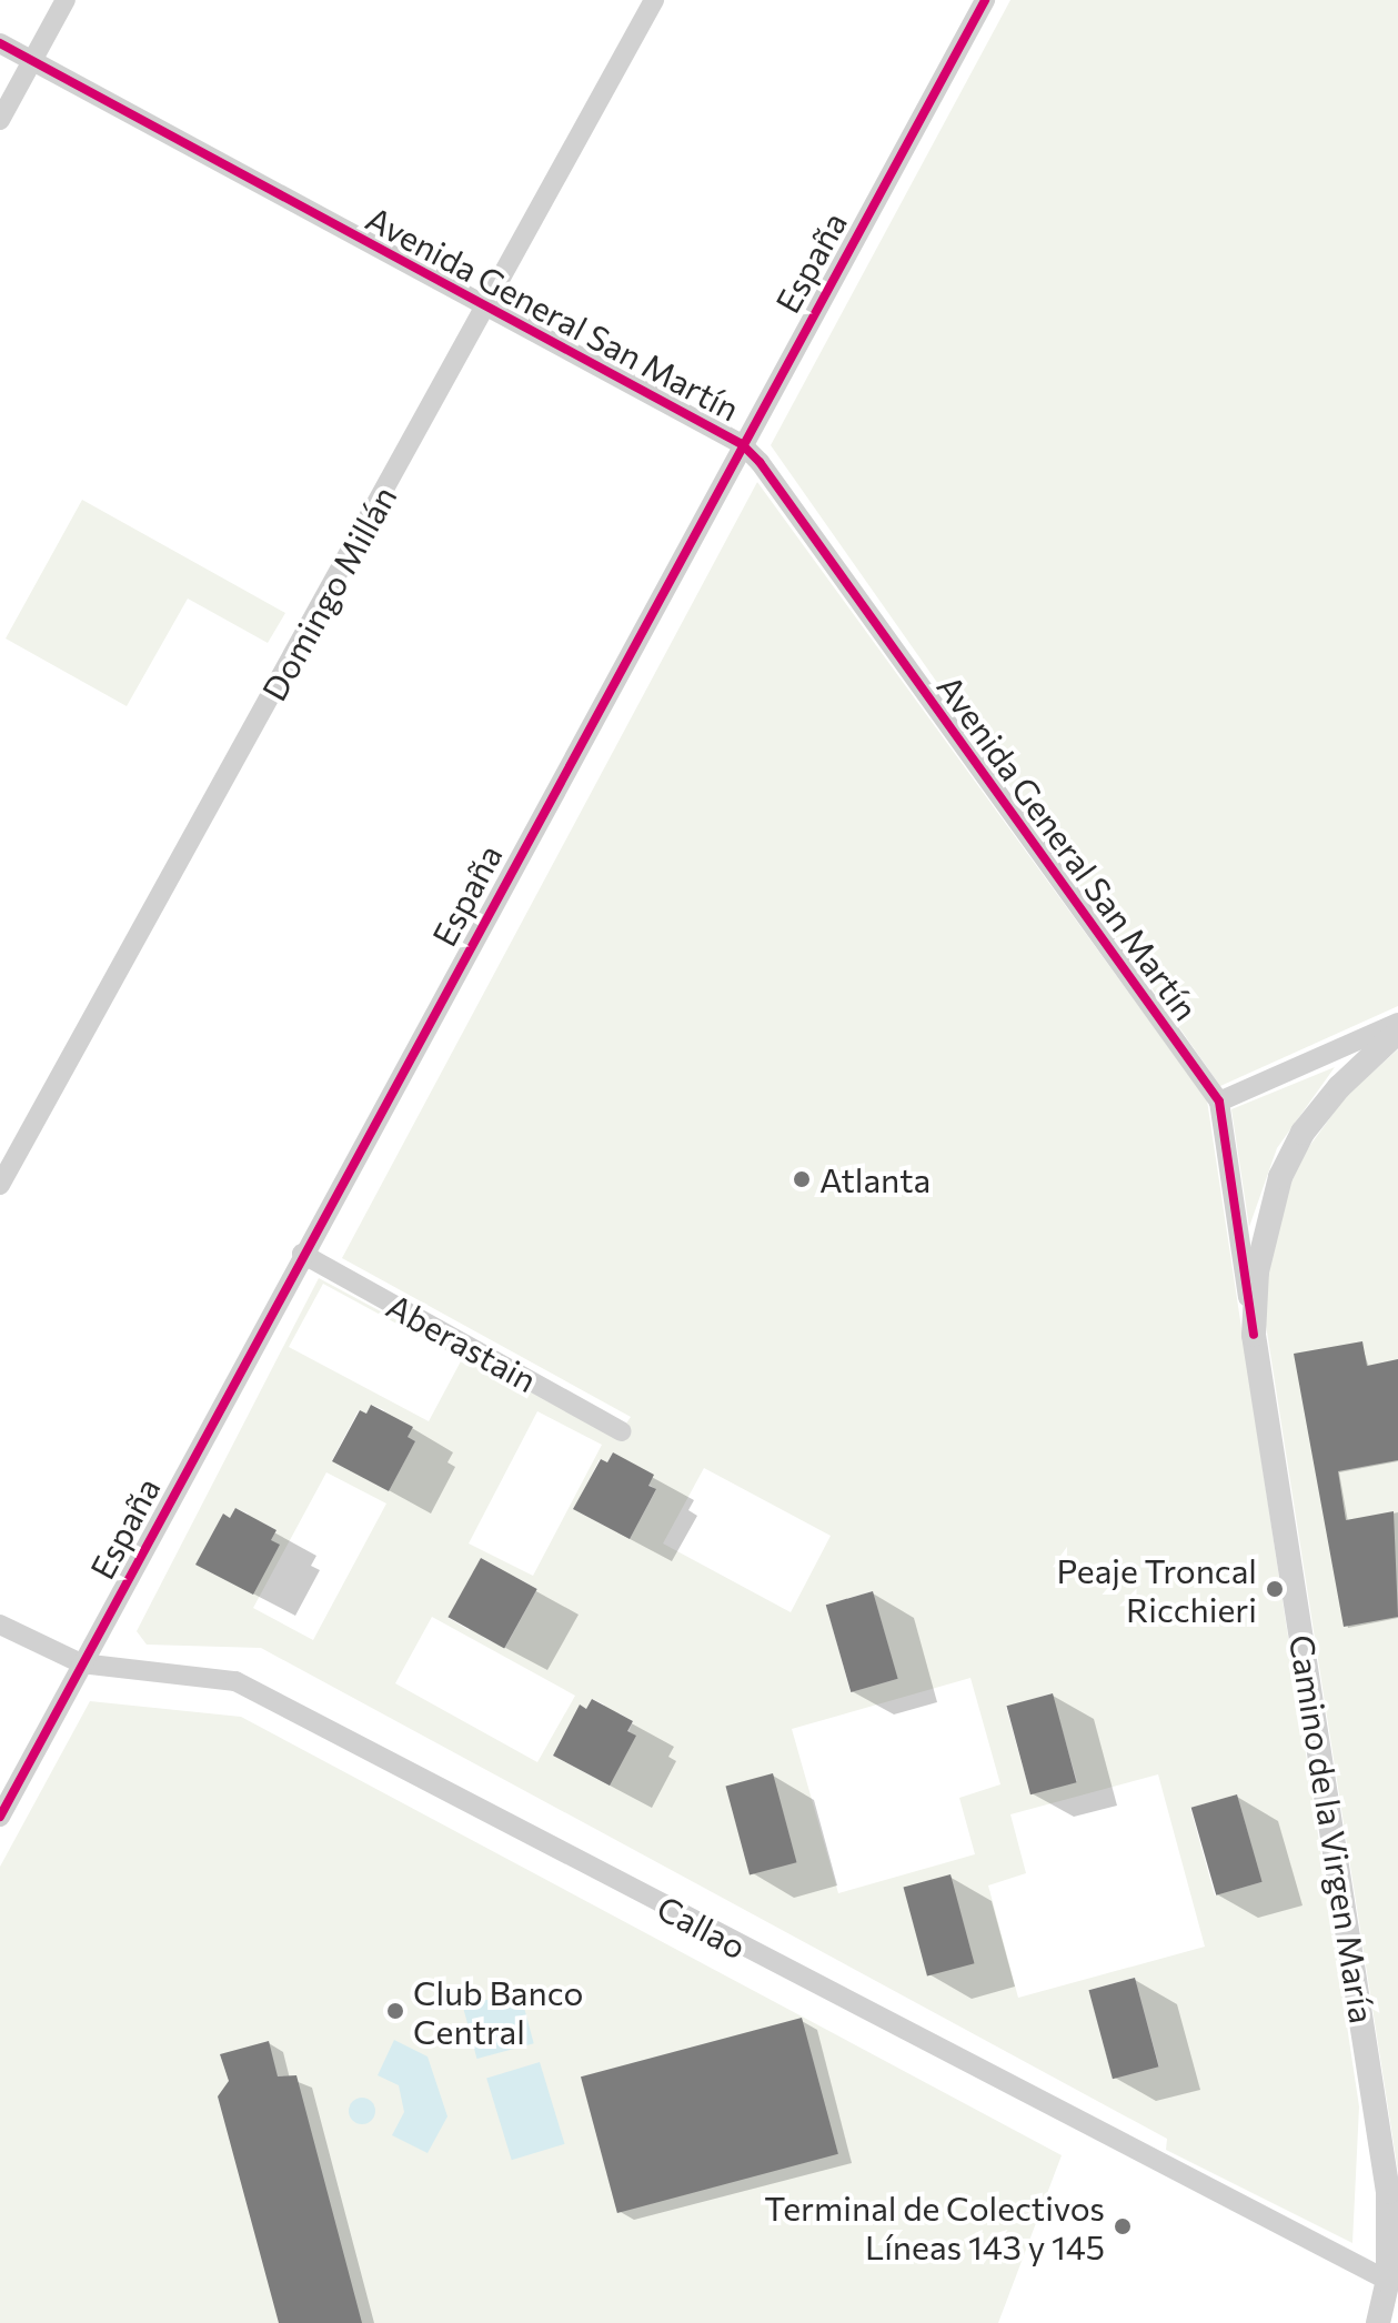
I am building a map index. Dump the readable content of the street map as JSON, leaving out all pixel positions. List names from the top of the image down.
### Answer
{
  "streets": {
    "street": [
      "España",
      "Avenida General San Martín",
      "Domingo Millán",
      "Aberastain",
      "Camino de la Virgen María",
      "Callao"
    ]
  },
  "crossings": [
    ["España", "Avenida General San Martín"],
    ["España", "Aberastain"],
    ["España", "Callao"],
    ["Avenida General San Martín", "Domingo Millán"],
    ["Avenida General San Martín", "Camino de la Virgen María"],
    ["Camino de la Virgen María", "Callao"]
  ],
  "places": [
    "Atlanta",
    "Peaje Troncal Ricchieri",
    "Club Banco Central",
    "Terminal de Colectivos Líneas 143 y 145"
  ]
}
